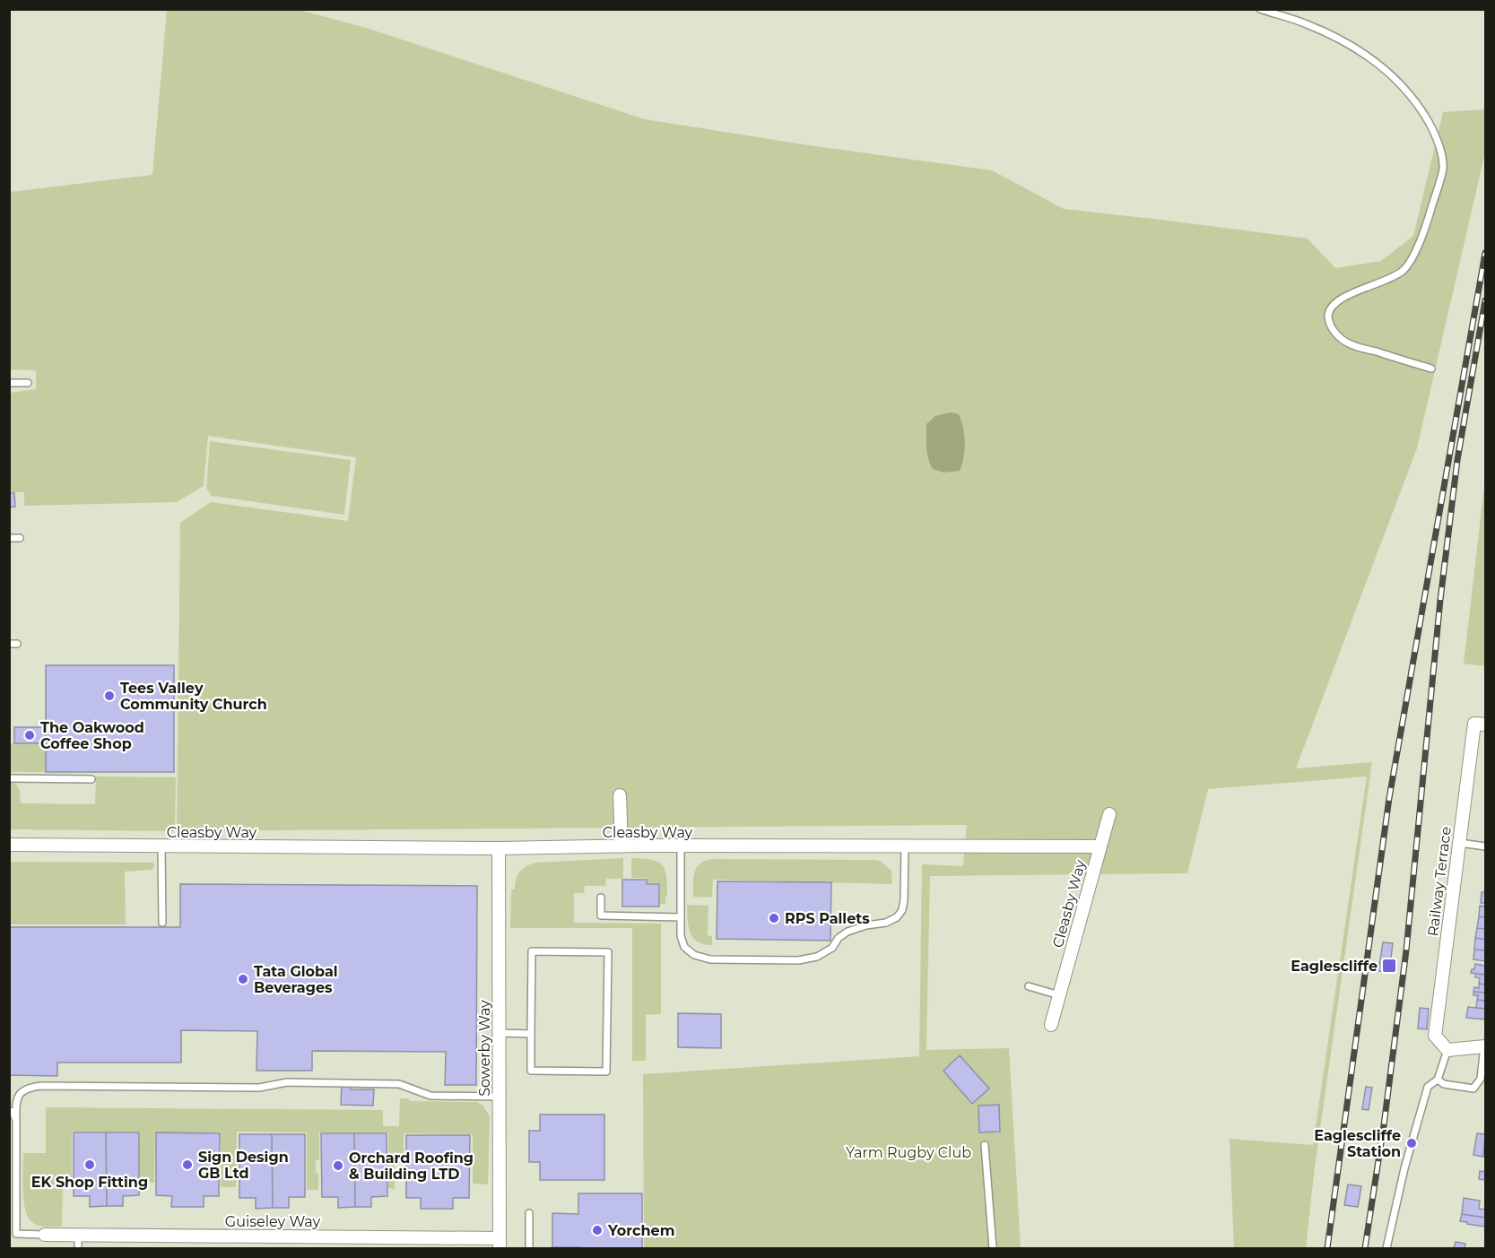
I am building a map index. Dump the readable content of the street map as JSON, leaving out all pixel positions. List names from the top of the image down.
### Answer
{
  "streets": {
    "street": [
      "Cleasby Way",
      "Railway Terrace",
      "Sowerby Way",
      "Guiseley Way"
    ]
  },
  "crossings": [
    ["Cleasby Way", "Sowerby Way"],
    ["Sowerby Way", "Guiseley Way"]
  ],
  "parks": ["Yarm Rugby Club"],
  "places": {
    "other": [
      "Tees Valley Community Church",
      "The Oakwood Coffee Shop",
      "RPS Pallets",
      "Tata Global Beverages",
      "Eaglescliffe Station",
      "EK Shop Fitting",
      "Sign Design GB Ltd",
      "Orchard Roofing & Building LTD",
      "Yorchem"
    ],
    "transit": ["Eaglescliffe"]
  }
}
